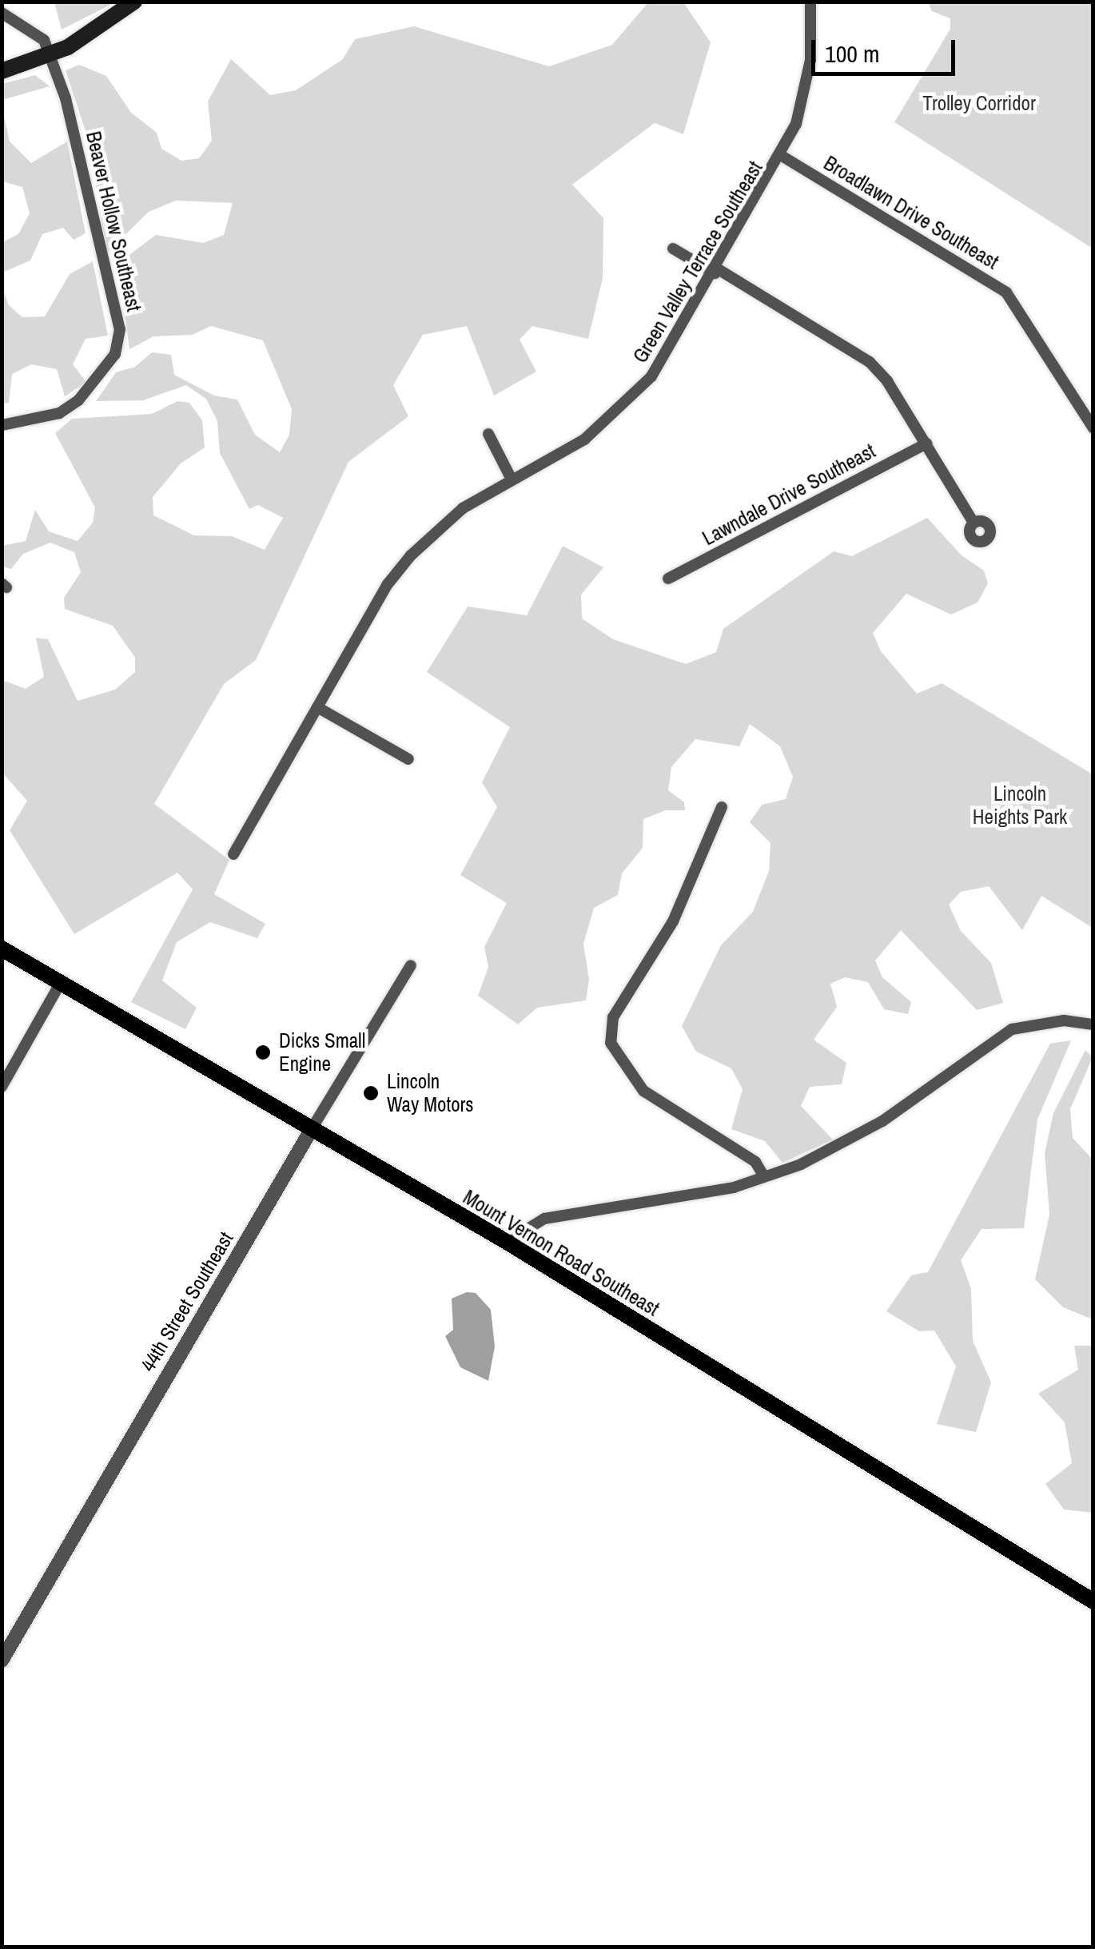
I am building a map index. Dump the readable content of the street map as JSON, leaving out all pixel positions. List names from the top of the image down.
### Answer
{
  "streets": {
    "main road": ["Mount Vernon Road Southeast"],
    "street": [
      "Broadlawn Drive Southeast",
      "Beaver Hollow Southeast",
      "Green Valley Terrace Southeast",
      "Lawndale Drive Southeast",
      "44th Street Southeast"
    ]
  },
  "crossings": [
    ["Broadlawn Drive Southeast", "Green Valley Terrace Southeast"],
    ["Mount Vernon Road Southeast", "44th Street Southeast"]
  ],
  "parks": ["Trolley Corridor", "Lincoln Heights Park"],
  "places": ["Dicks Small Engine", "Lincoln Way Motors"],
  "scale_bar": "100 m"
}
